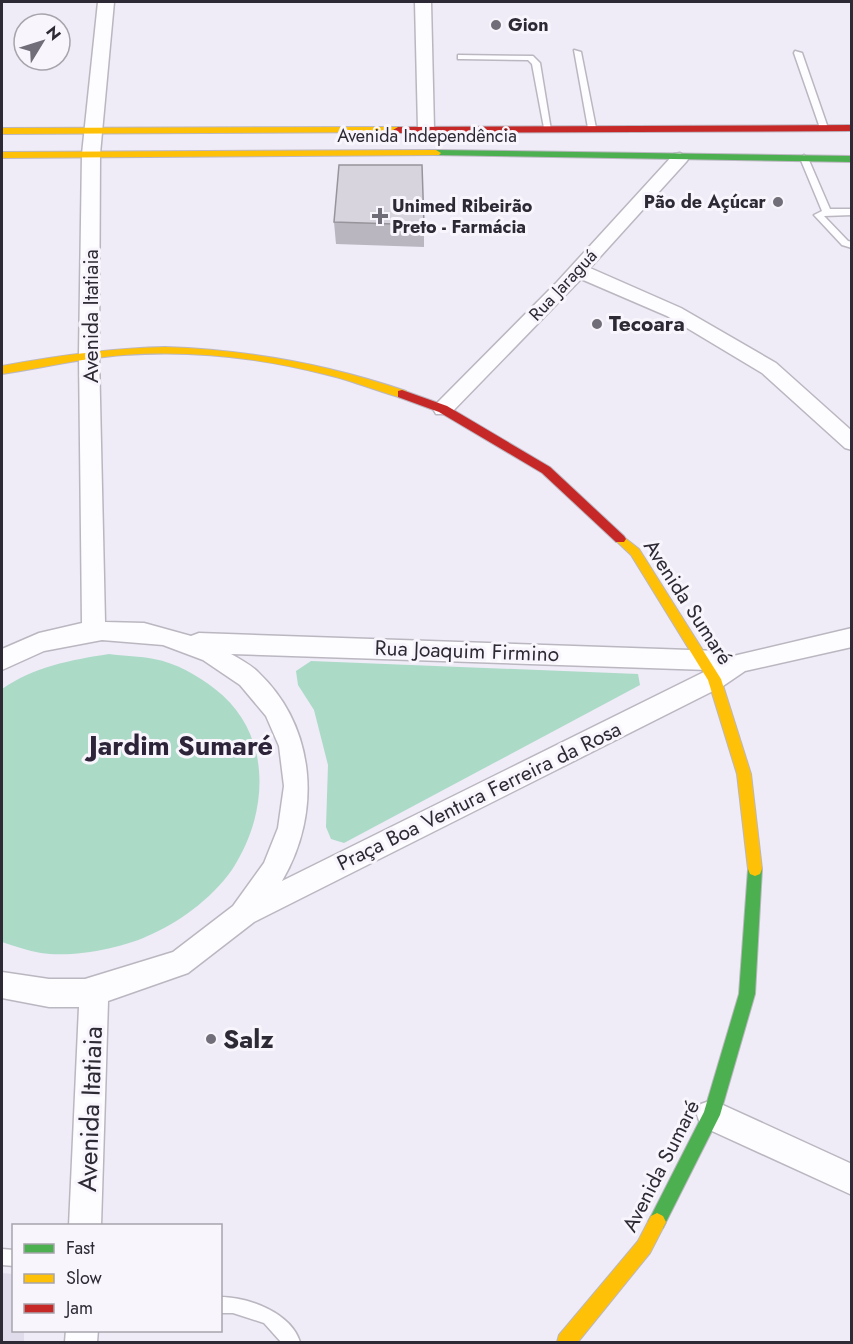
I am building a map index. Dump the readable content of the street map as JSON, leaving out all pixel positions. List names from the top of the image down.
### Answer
{
  "streets": {
    "main road": ["Avenida Independência", "Avenida Sumaré"],
    "street": [
      "Rua Jaraguá",
      "Avenida Itatiaia",
      "Rua Joaquim Firmino",
      "Praça Boa Ventura Ferreira da Rosa"
    ]
  },
  "crossings": [
    ["Avenida Independência", "Rua Jaraguá"],
    ["Avenida Independência", "Avenida Itatiaia"],
    ["Rua Jaraguá", "Avenida Sumaré"],
    ["Avenida Itatiaia", "Avenida Sumaré"],
    ["Avenida Itatiaia", "Praça Boa Ventura Ferreira da Rosa"],
    ["Avenida Sumaré", "Rua Joaquim Firmino"],
    ["Avenida Sumaré", "Praça Boa Ventura Ferreira da Rosa"],
    ["Rua Joaquim Firmino", "Praça Boa Ventura Ferreira da Rosa"]
  ],
  "districts": ["Jardim Sumaré"],
  "places": {
    "other": [
      "Gion",
      "Pão de Açúcar",
      "Tecoara",
      "Salz"
    ],
    "health": ["Unimed Ribeirão Preto - Farmácia"]
  },
  "legend": ["Fast", "Slow", "Jam"],
  "north": "top right"
}
